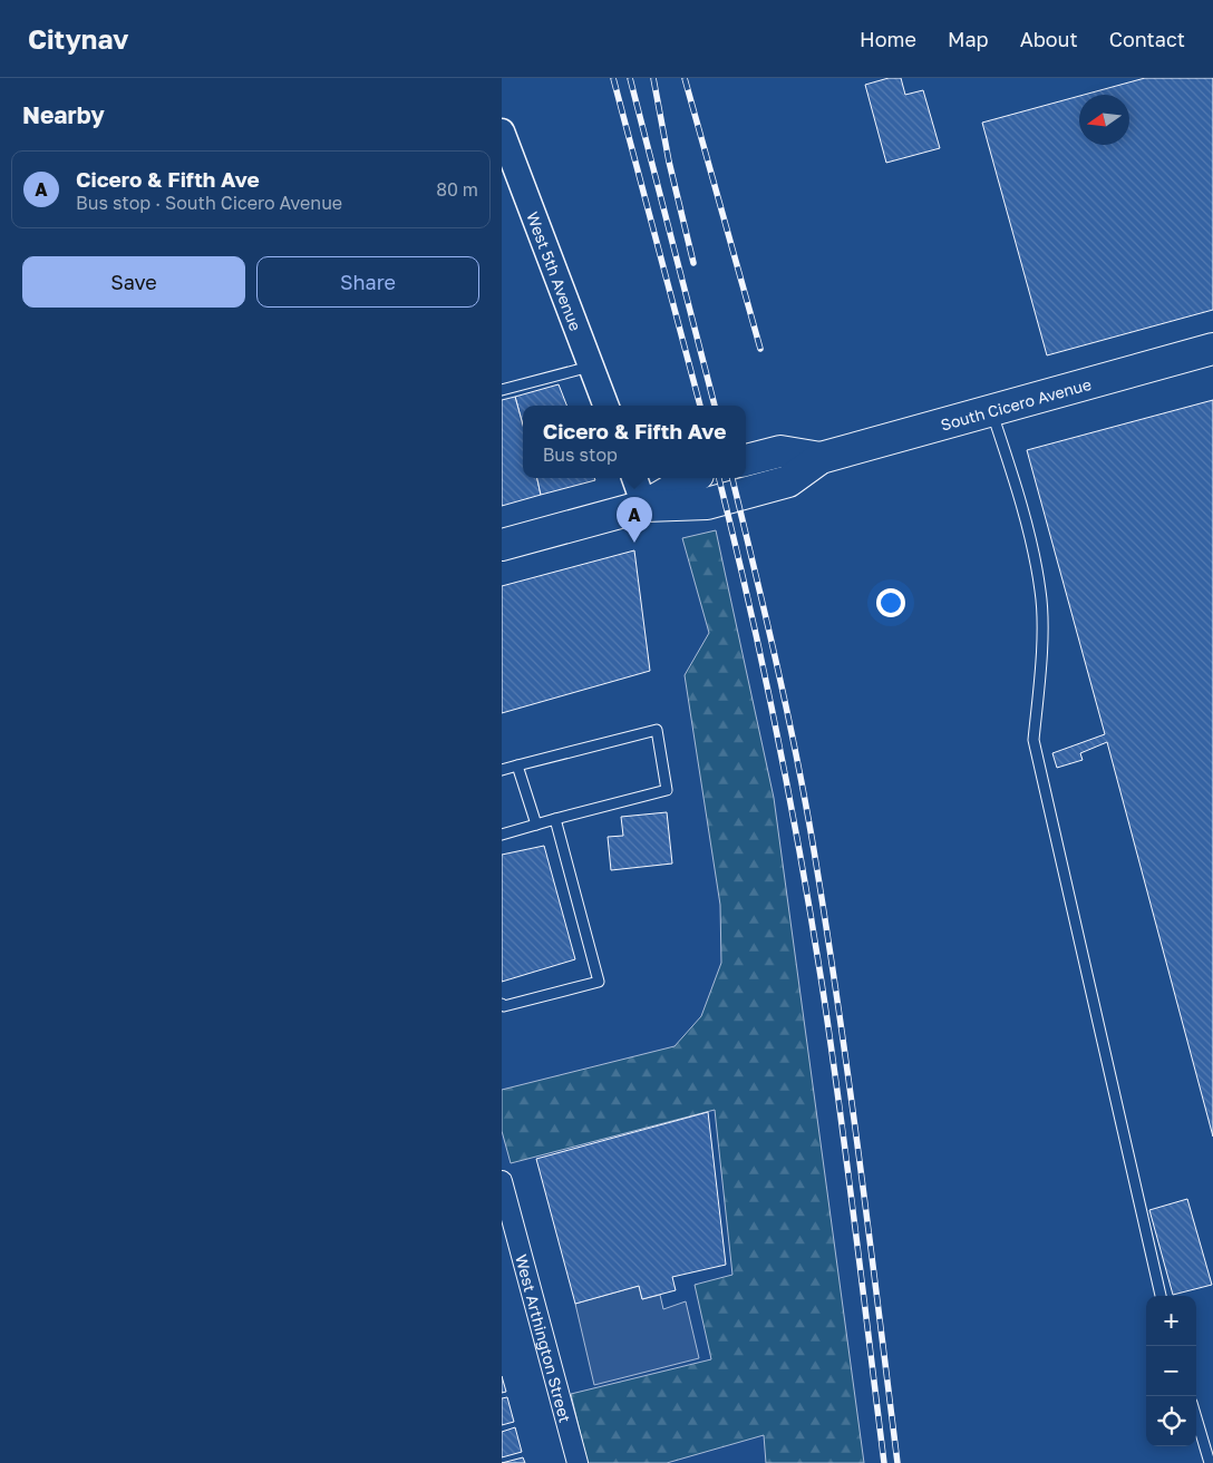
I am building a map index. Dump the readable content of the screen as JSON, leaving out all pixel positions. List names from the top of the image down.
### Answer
{
  "streets": {
    "main road": ["South Cicero Avenue"],
    "street": ["West 5th Avenue", "West Arthington Street"]
  },
  "north": "left",
  "page": {
    "header": "Citynav",
    "nav": [
      "Home",
      "Map",
      "About",
      "Contact"
    ],
    "heading": "Nearby",
    "list": [
      {
        "mark": "A",
        "name": "Cicero & Fifth Ave",
        "note": "Bus stop · South Cicero Avenue",
        "value": "80 m"
      }
    ],
    "buttons": ["Save", "Share"],
    "popup": ["Cicero & Fifth Ave", "Bus stop"],
    "pins": "A",
    "map_buttons": ["+", "−"]
  }
}
